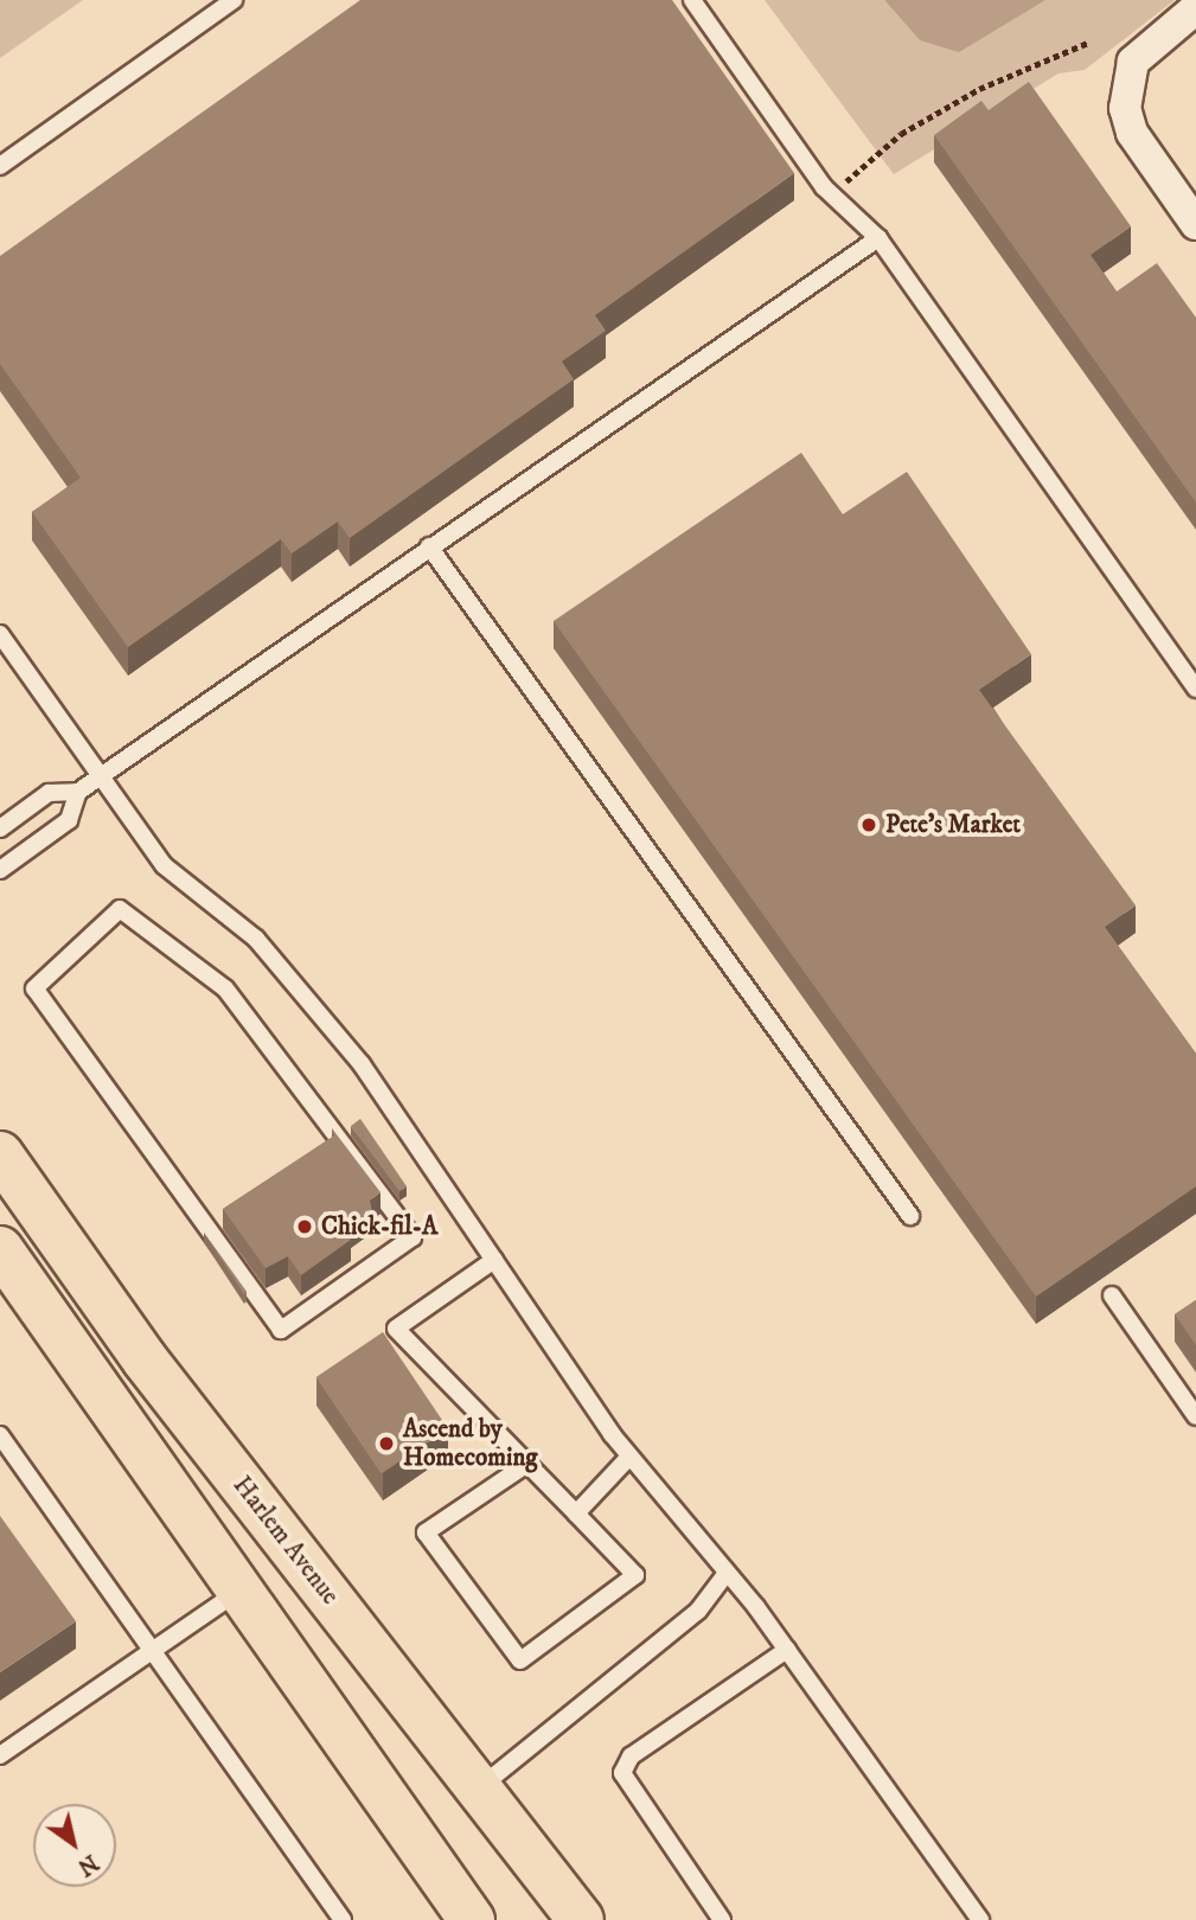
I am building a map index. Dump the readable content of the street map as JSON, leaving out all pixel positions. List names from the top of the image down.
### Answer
{
  "streets": {
    "main road": ["Harlem Avenue"]
  },
  "places": ["Pete's Market", "Chick-fil-A", "Ascend by Homecoming"],
  "north": "bottom right"
}
